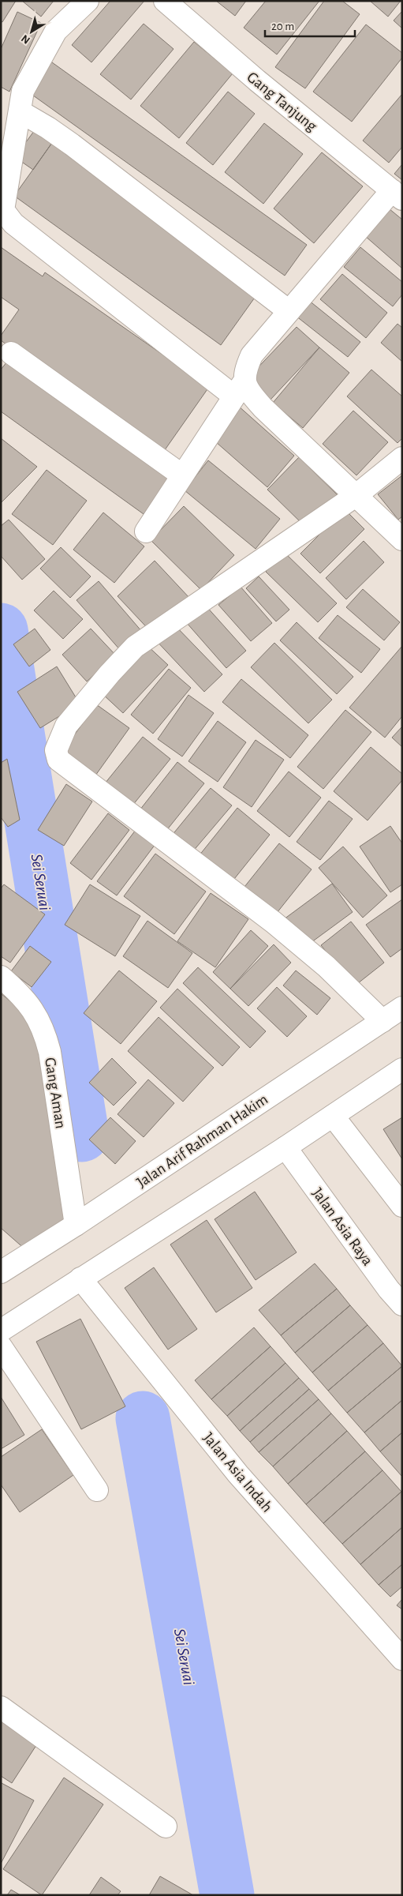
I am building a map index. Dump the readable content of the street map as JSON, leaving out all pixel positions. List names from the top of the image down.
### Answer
{
  "streets": {
    "street": [
      "Gang Tanjung",
      "Gang Aman",
      "Jalan Arif Rahman Hakim",
      "Jalan Asia Raya",
      "Jalan Asia Indah"
    ]
  },
  "crossings": [
    ["Gang Aman", "Jalan Arif Rahman Hakim"]
  ],
  "water": ["Sei Seruai"],
  "scale_bar": "20 m",
  "north": "bottom left"
}
